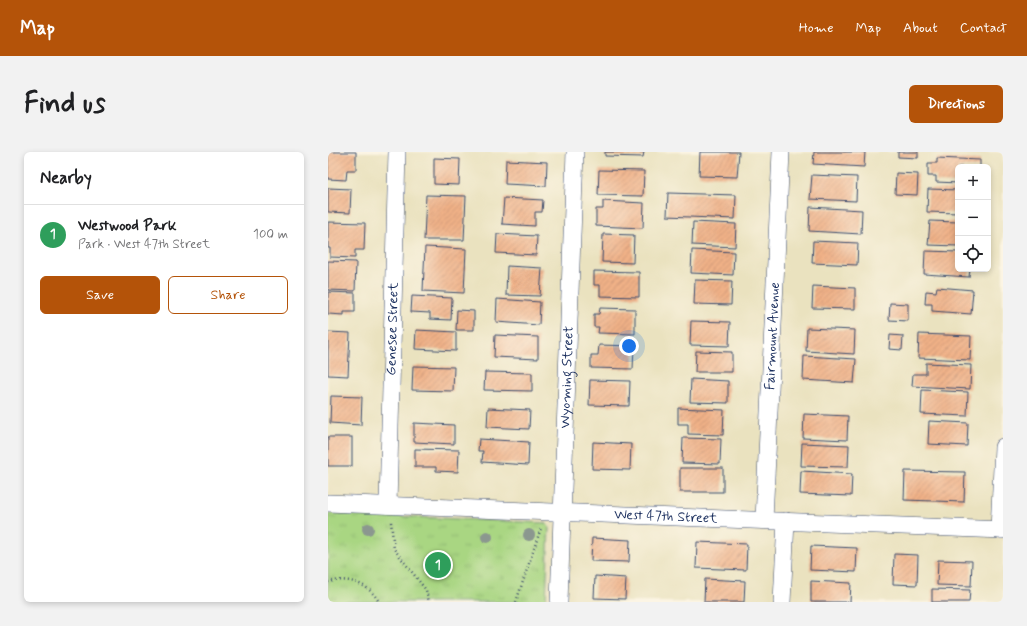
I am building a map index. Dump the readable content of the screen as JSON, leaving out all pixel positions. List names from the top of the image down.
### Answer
{
  "streets": {
    "street": [
      "Genesee Street",
      "Fairmount Avenue",
      "Wyoming Street",
      "West 47th Street"
    ]
  },
  "crossings": [
    ["Genesee Street", "West 47th Street"],
    ["Fairmount Avenue", "West 47th Street"],
    ["Wyoming Street", "West 47th Street"]
  ],
  "page": {
    "header": "Map",
    "nav": [
      "Home",
      "Map",
      "About",
      "Contact"
    ],
    "buttons": [
      "Directions",
      ["Save", "Share"]
    ],
    "title": "Find us",
    "heading": "Nearby",
    "map_buttons": ["+", "−"],
    "list": [
      {
        "mark": "1",
        "name": "Westwood Park",
        "note": "Park · West 47th Street",
        "value": "100 m"
      }
    ],
    "pins": "1"
  }
}
